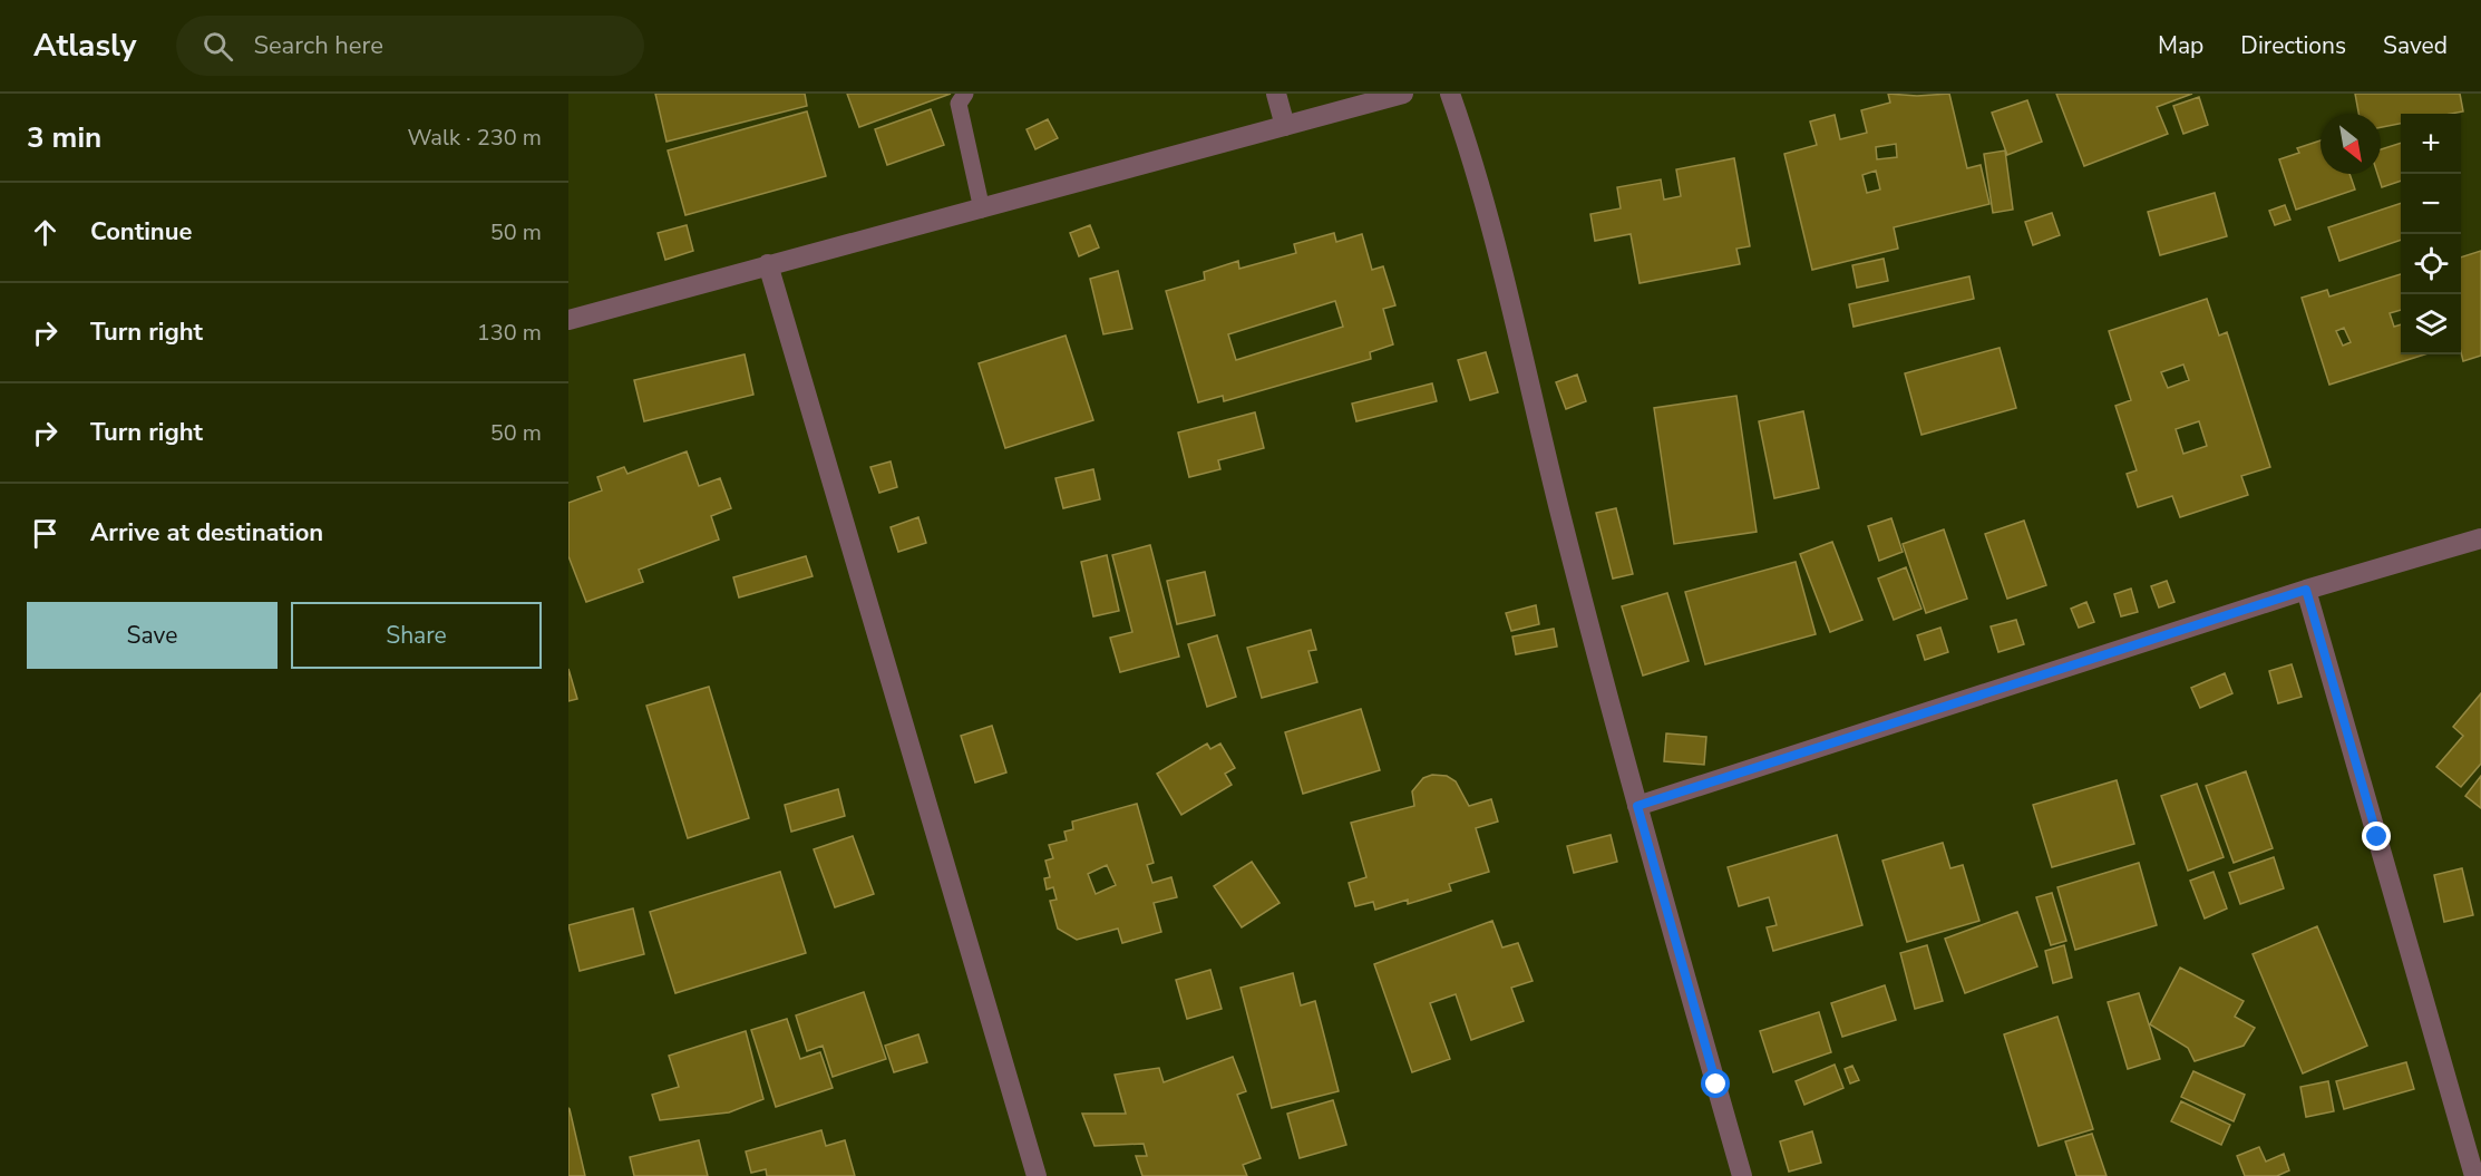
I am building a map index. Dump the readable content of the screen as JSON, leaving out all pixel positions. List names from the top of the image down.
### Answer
{
  "north": "bottom right",
  "page": {
    "header": "Atlasly",
    "search": "Search here",
    "nav": ["Map", "Directions", "Saved"],
    "heading": ["3 min", "Walk · 230 m"],
    "map_buttons": ["+", "−"],
    "list": [
      ["Continue", "50 m"],
      ["Turn right", "130 m"],
      ["Turn right", "50 m"],
      "Arrive at destination"
    ],
    "buttons": ["Save", "Share"]
  }
}
